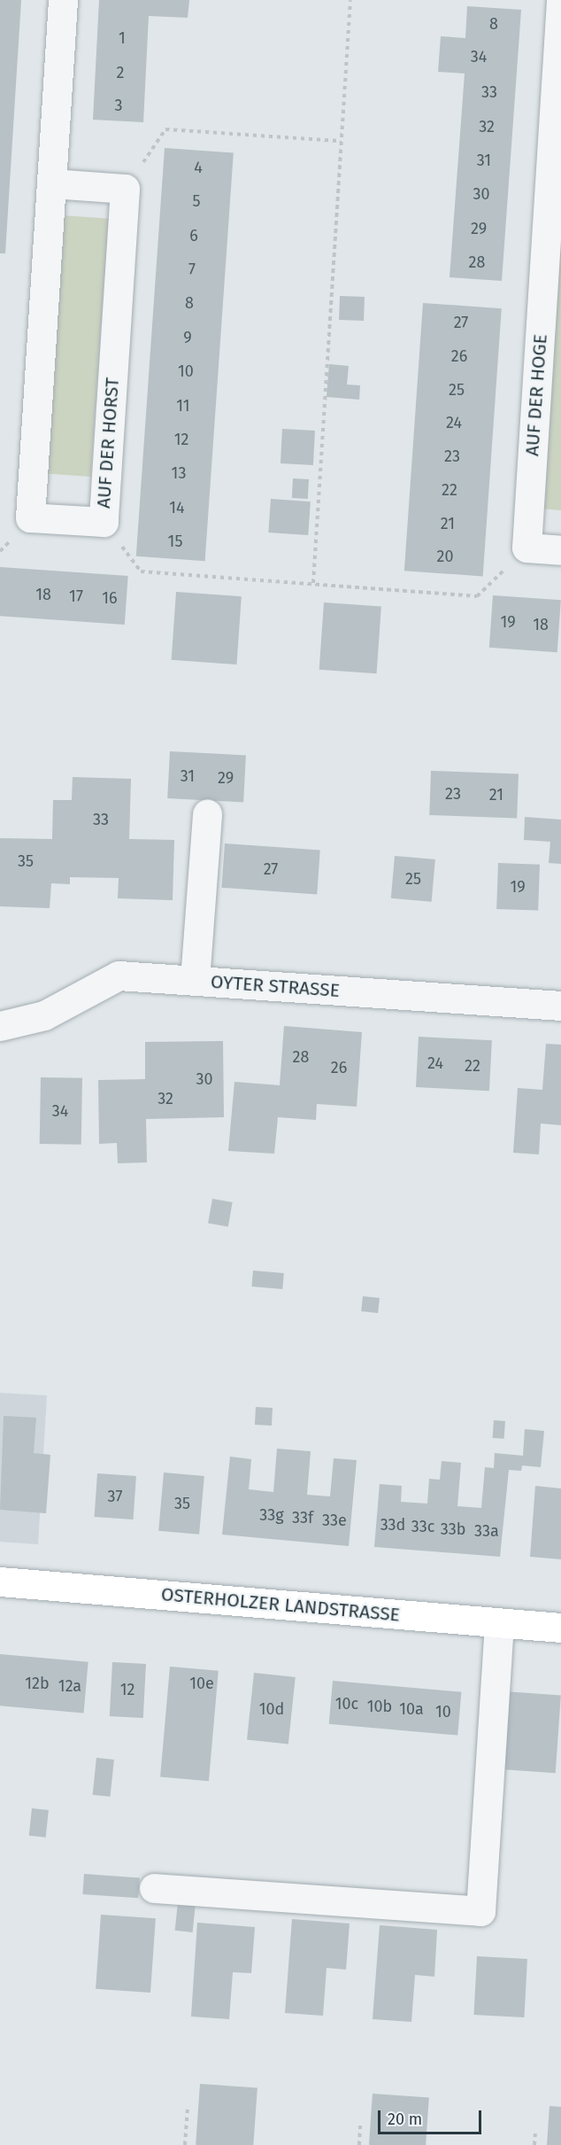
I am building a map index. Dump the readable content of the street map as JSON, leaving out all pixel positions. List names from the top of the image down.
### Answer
{
  "streets": {
    "main road": ["OSTERHOLZER LANDSTRASSE"],
    "street": ["AUF DER HOGE", "AUF DER HORST", "OYTER STRASSE"]
  },
  "house_numbers": [
    "8",
    "1",
    "34",
    "2",
    "33",
    "3",
    "32",
    "31",
    "4",
    "30",
    "5",
    "29",
    "6",
    "28",
    "7",
    "8",
    "27",
    "9",
    "26",
    "10",
    "25",
    "11",
    "24",
    "12",
    "23",
    "13",
    "22",
    "14",
    "21",
    "15",
    "20",
    "18",
    "17",
    "16",
    "19",
    "18",
    "31",
    "29",
    "23",
    "21",
    "33",
    "35",
    "27",
    "25",
    "19",
    "28",
    "24",
    "22",
    "26",
    "30",
    "32",
    "34",
    "37",
    "35",
    "33g",
    "33f",
    "33e",
    "33d",
    "33c",
    "33b",
    "33a",
    "12b",
    "10e",
    "12a",
    "12",
    "10c",
    "10b",
    "10d",
    "10a",
    "10"
  ],
  "scale_bar": "20 m"
}
